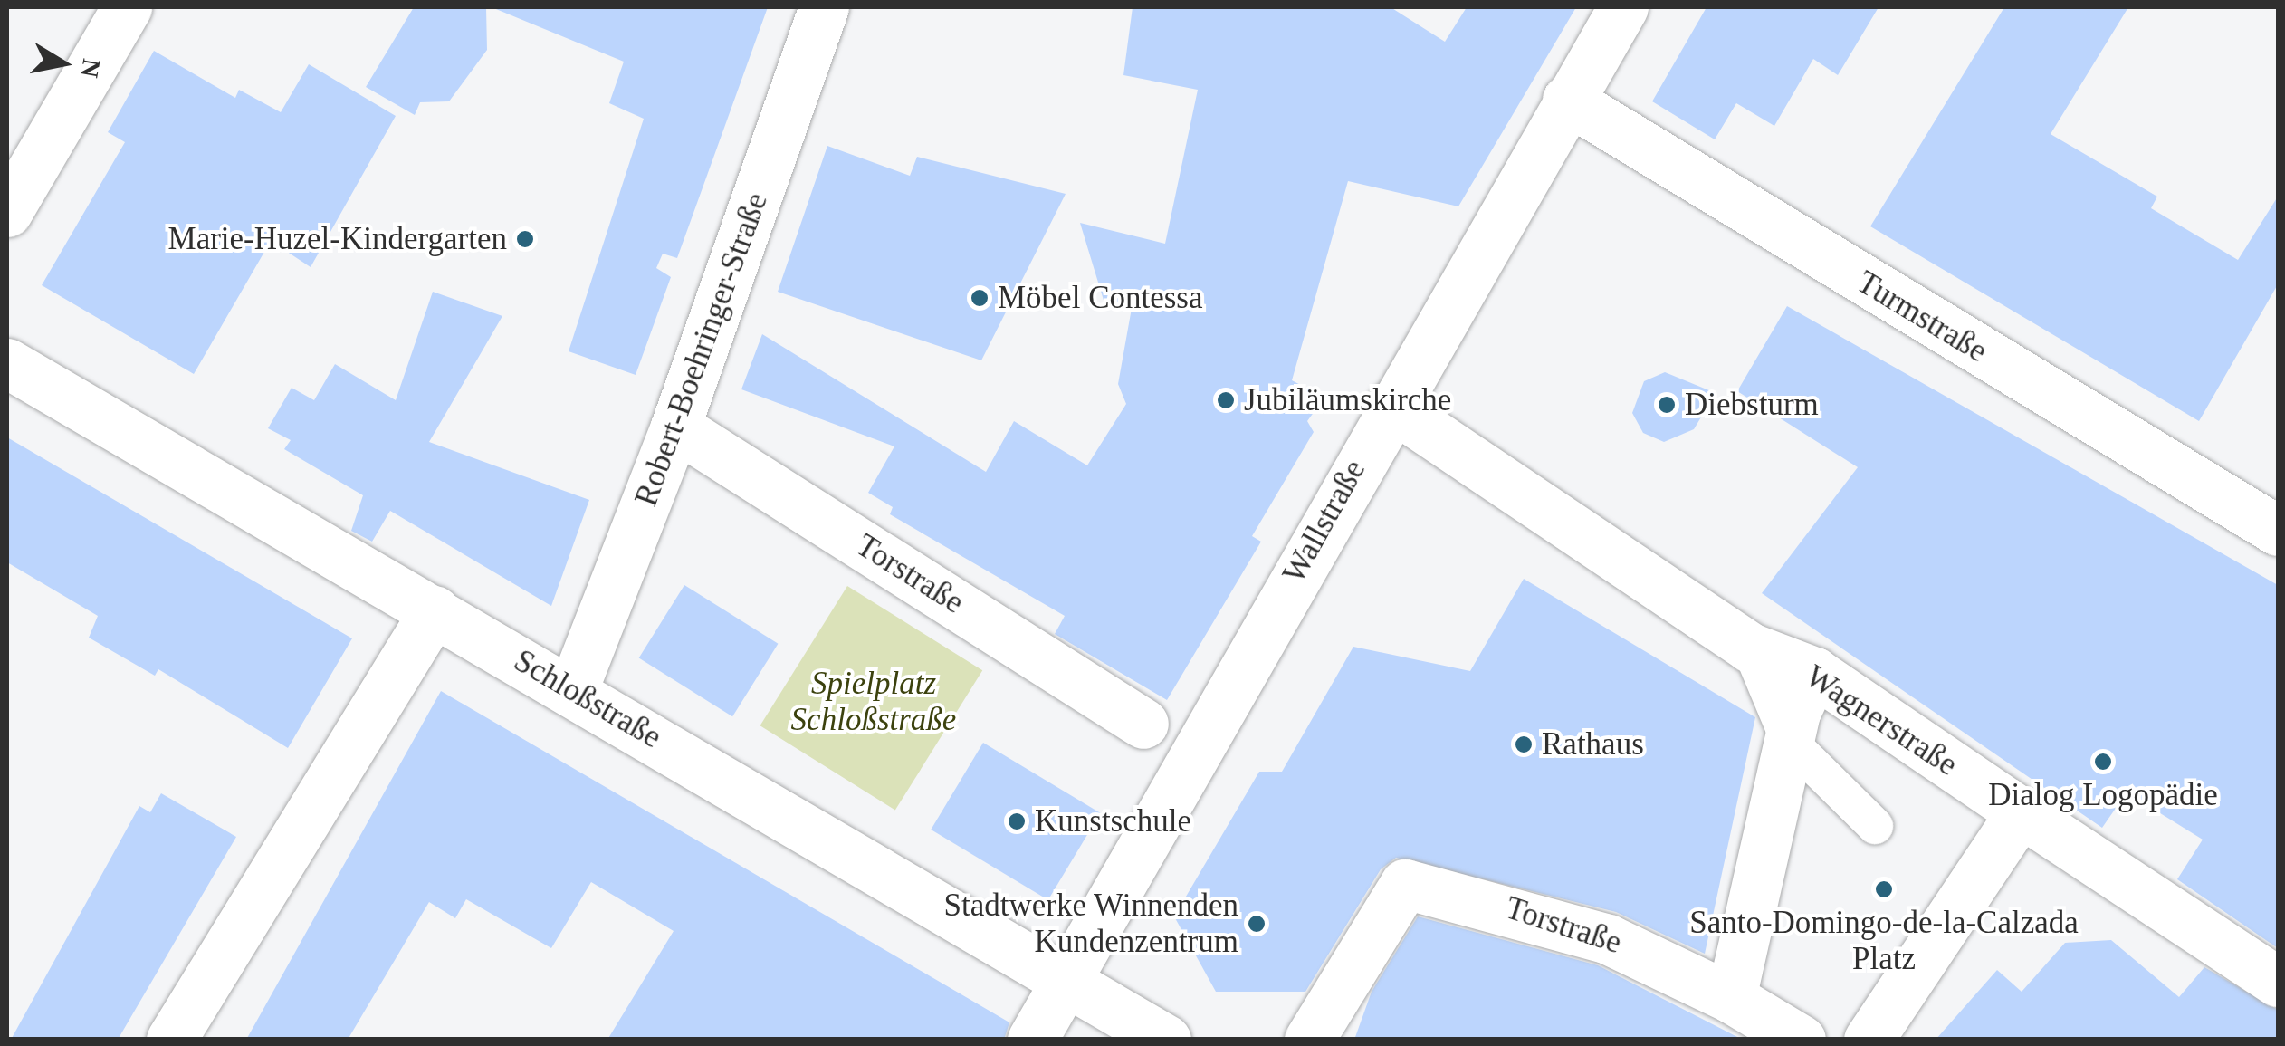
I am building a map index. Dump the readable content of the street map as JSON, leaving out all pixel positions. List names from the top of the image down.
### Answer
{
  "streets": {
    "street": [
      "Turmstraße",
      "Robert-Boehringer-Straße",
      "Wallstraße",
      "Torstraße",
      "Schloßstraße",
      "Wagnerstraße"
    ]
  },
  "crossings": [
    ["Turmstraße", "Wallstraße"],
    ["Robert-Boehringer-Straße", "Torstraße"],
    ["Robert-Boehringer-Straße", "Schloßstraße"],
    ["Wallstraße", "Schloßstraße"],
    ["Wallstraße", "Wagnerstraße"]
  ],
  "parks": ["Spielplatz Schloßstraße"],
  "places": [
    "Marie-Huzel-Kindergarten",
    "Möbel Contessa",
    "Jubiläumskirche",
    "Diebsturm",
    "Rathaus",
    "Dialog Logopädie",
    "Kunstschule",
    "Santo-Domingo-de-la-Calzada Platz",
    "Stadtwerke Winnenden Kundenzentrum"
  ],
  "north": "right"
}
